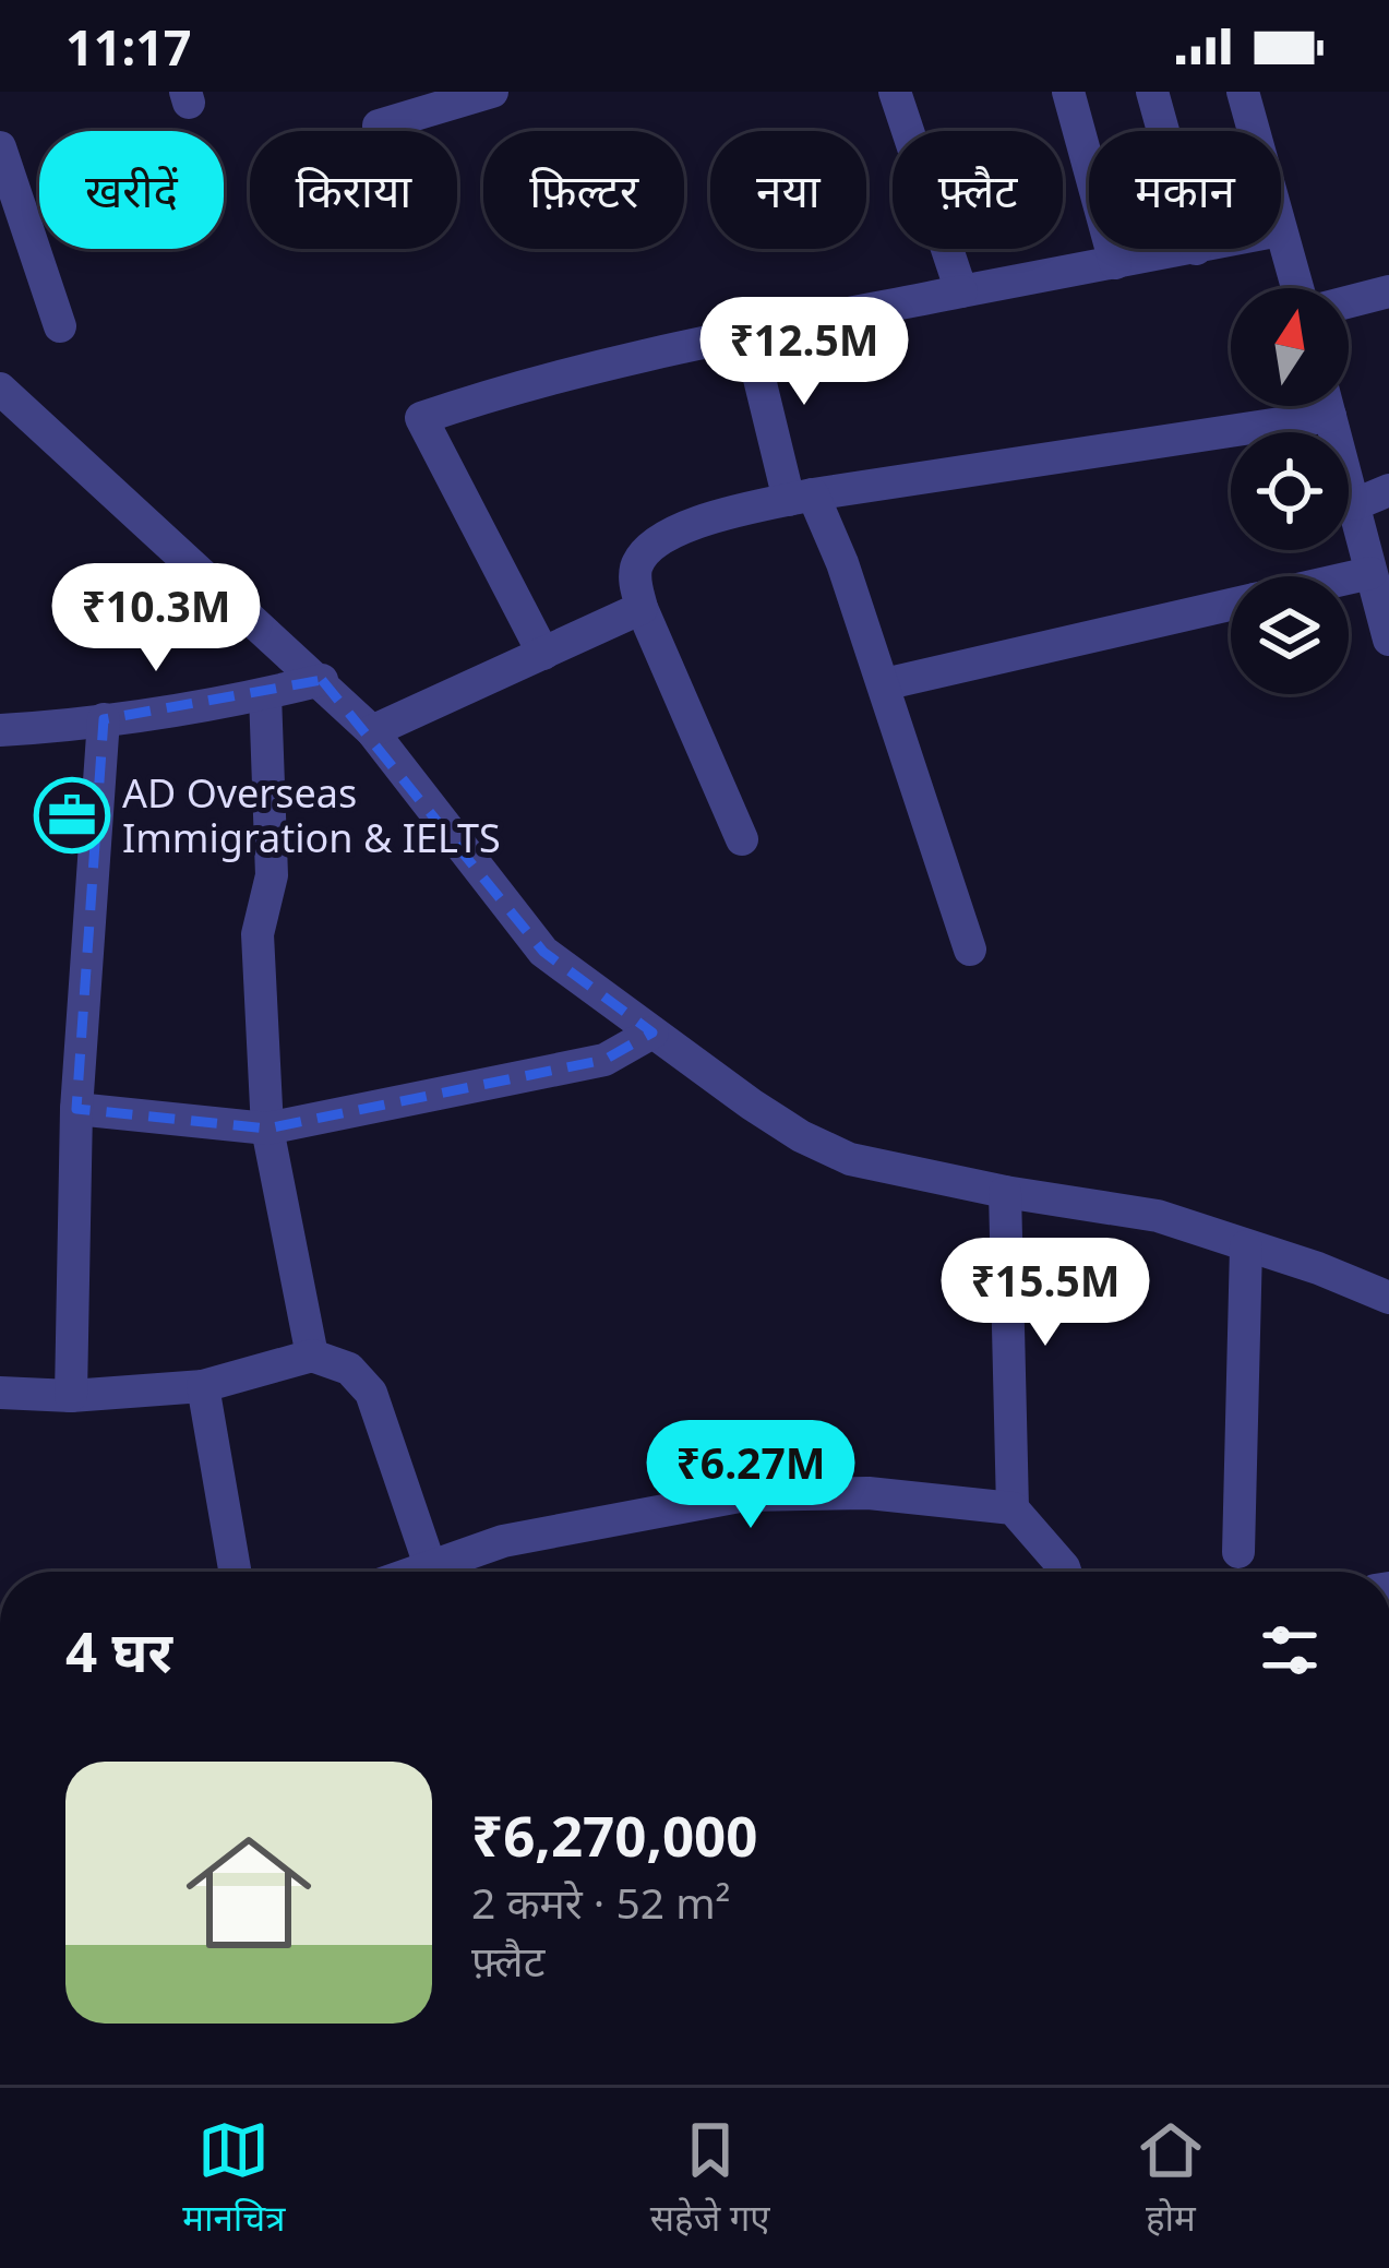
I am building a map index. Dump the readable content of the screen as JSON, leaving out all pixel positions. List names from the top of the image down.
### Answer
{
  "places": {
    "office": ["AD Overseas Immigration & IELTS"]
  },
  "north": "top",
  "page": {
    "status": "11:17",
    "chip": [
      "खरीदें",
      "किराया",
      "फ़िल्टर",
      "नया",
      "फ़्लैट",
      "मकान"
    ],
    "price": [
      "₹12.5M",
      "₹10.3M",
      "₹15.5M",
      "₹6.27M"
    ],
    "heading": "4 घर",
    "list": [
      {
        "name": "₹6,270,000",
        "note": "2 कमरे · 52 m² · फ़्लैट"
      }
    ],
    "tabs": ["मानचित्र", "सहेजे गए", "होम"]
  }
}
